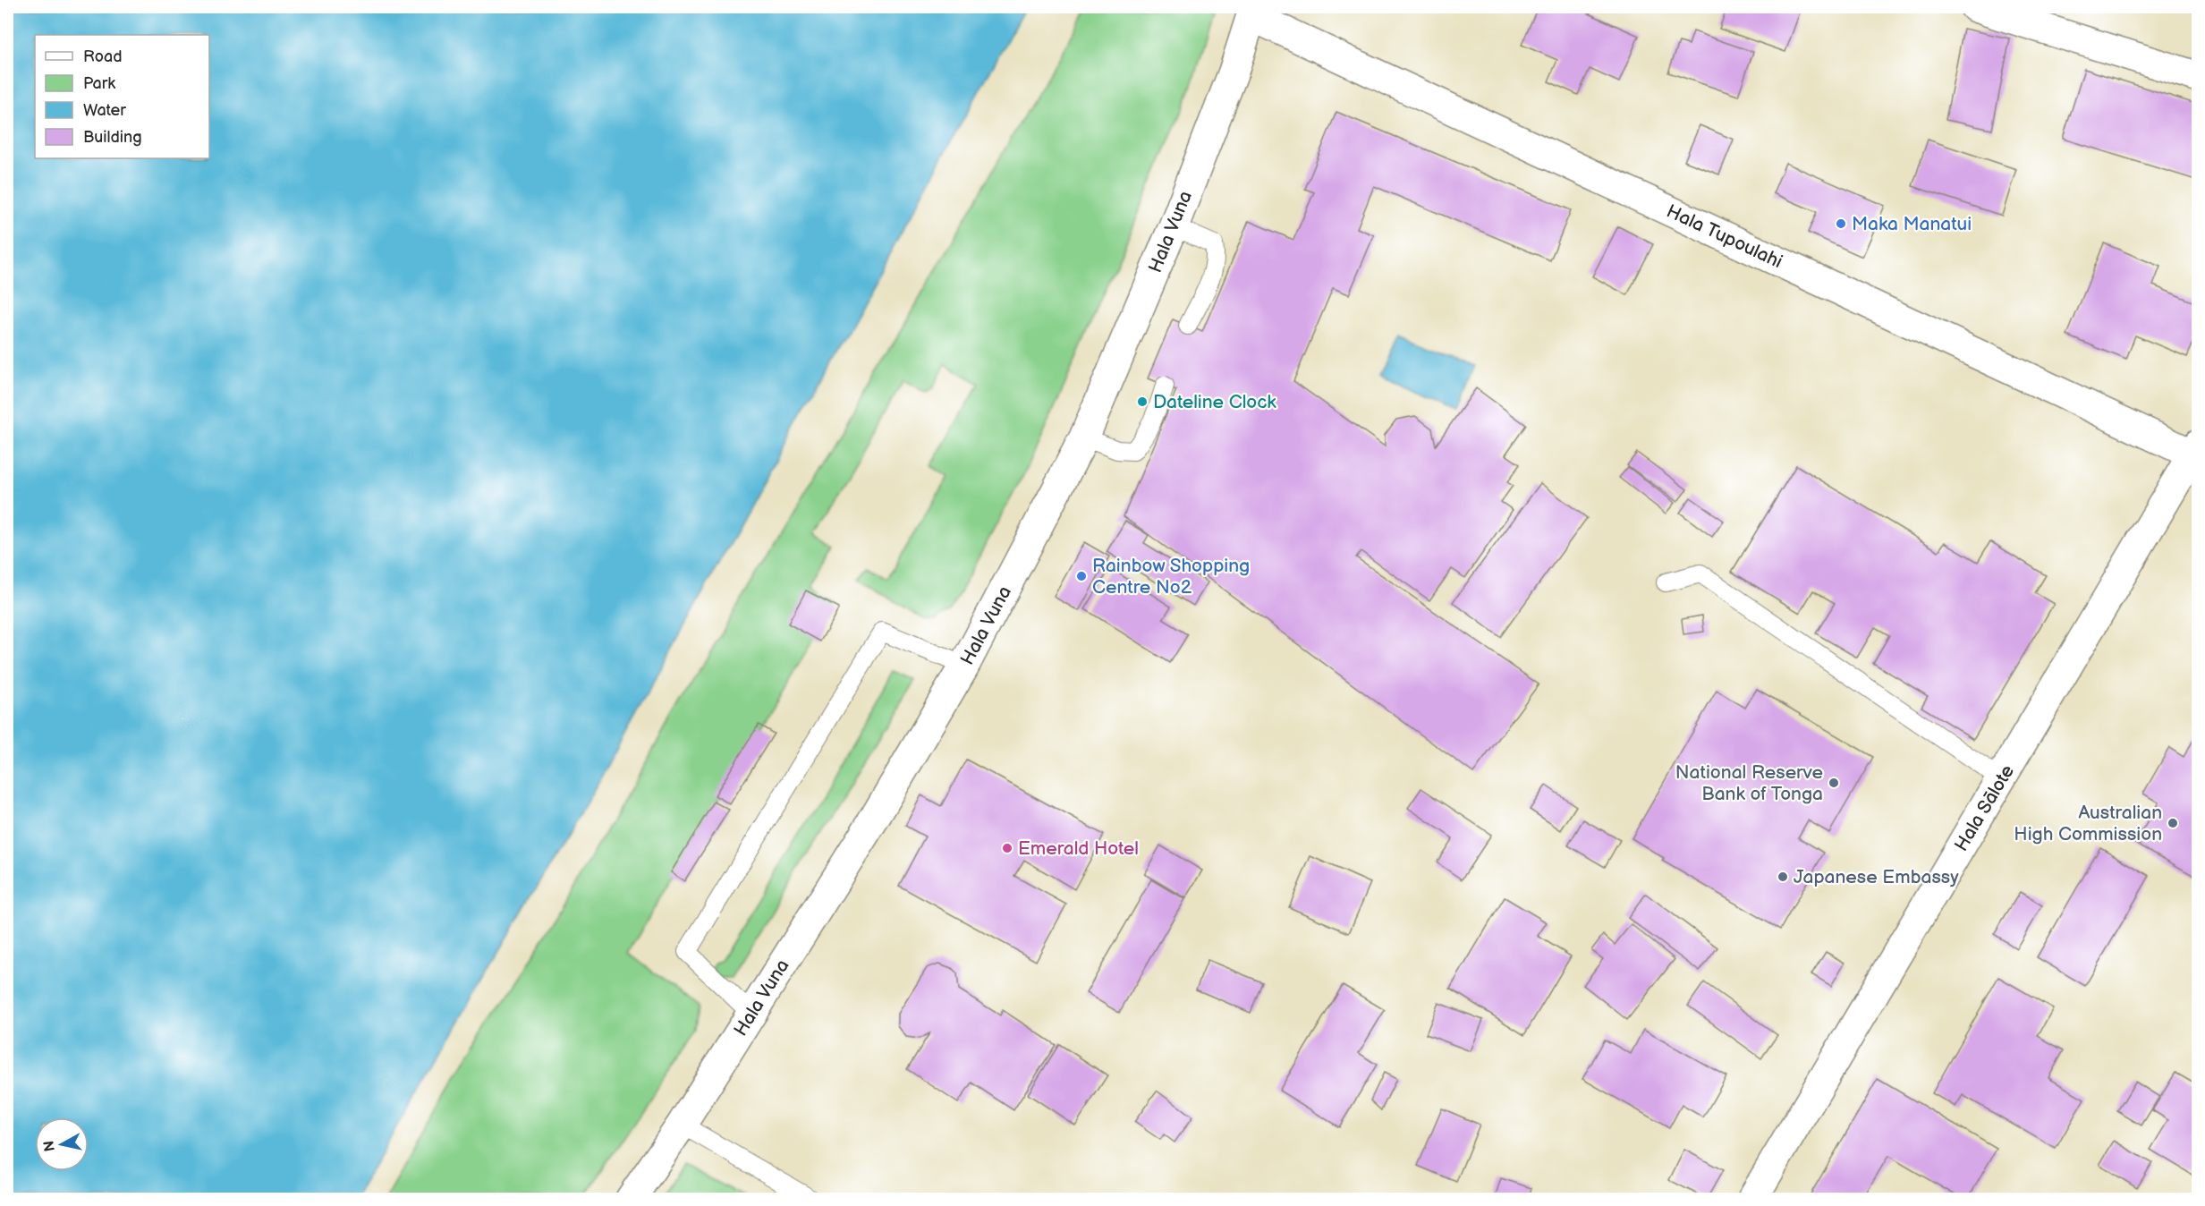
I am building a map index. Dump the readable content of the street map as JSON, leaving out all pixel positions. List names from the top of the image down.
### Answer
{
  "streets": {
    "main road": ["Hala Vuna", "Hala Tupoulahi", "Hala Sālote"]
  },
  "crossings": [
    ["Hala Vuna", "Hala Tupoulahi"],
    ["Hala Tupoulahi", "Hala Sālote"]
  ],
  "places": [
    "Maka Manatui",
    "Dateline Clock",
    "Rainbow Shopping Centre No2",
    "National Reserve Bank of Tonga",
    "Australian High Commission",
    "Emerald Hotel",
    "Japanese Embassy"
  ],
  "legend": [
    "Road",
    "Park",
    "Water",
    "Building"
  ],
  "north": "left"
}
